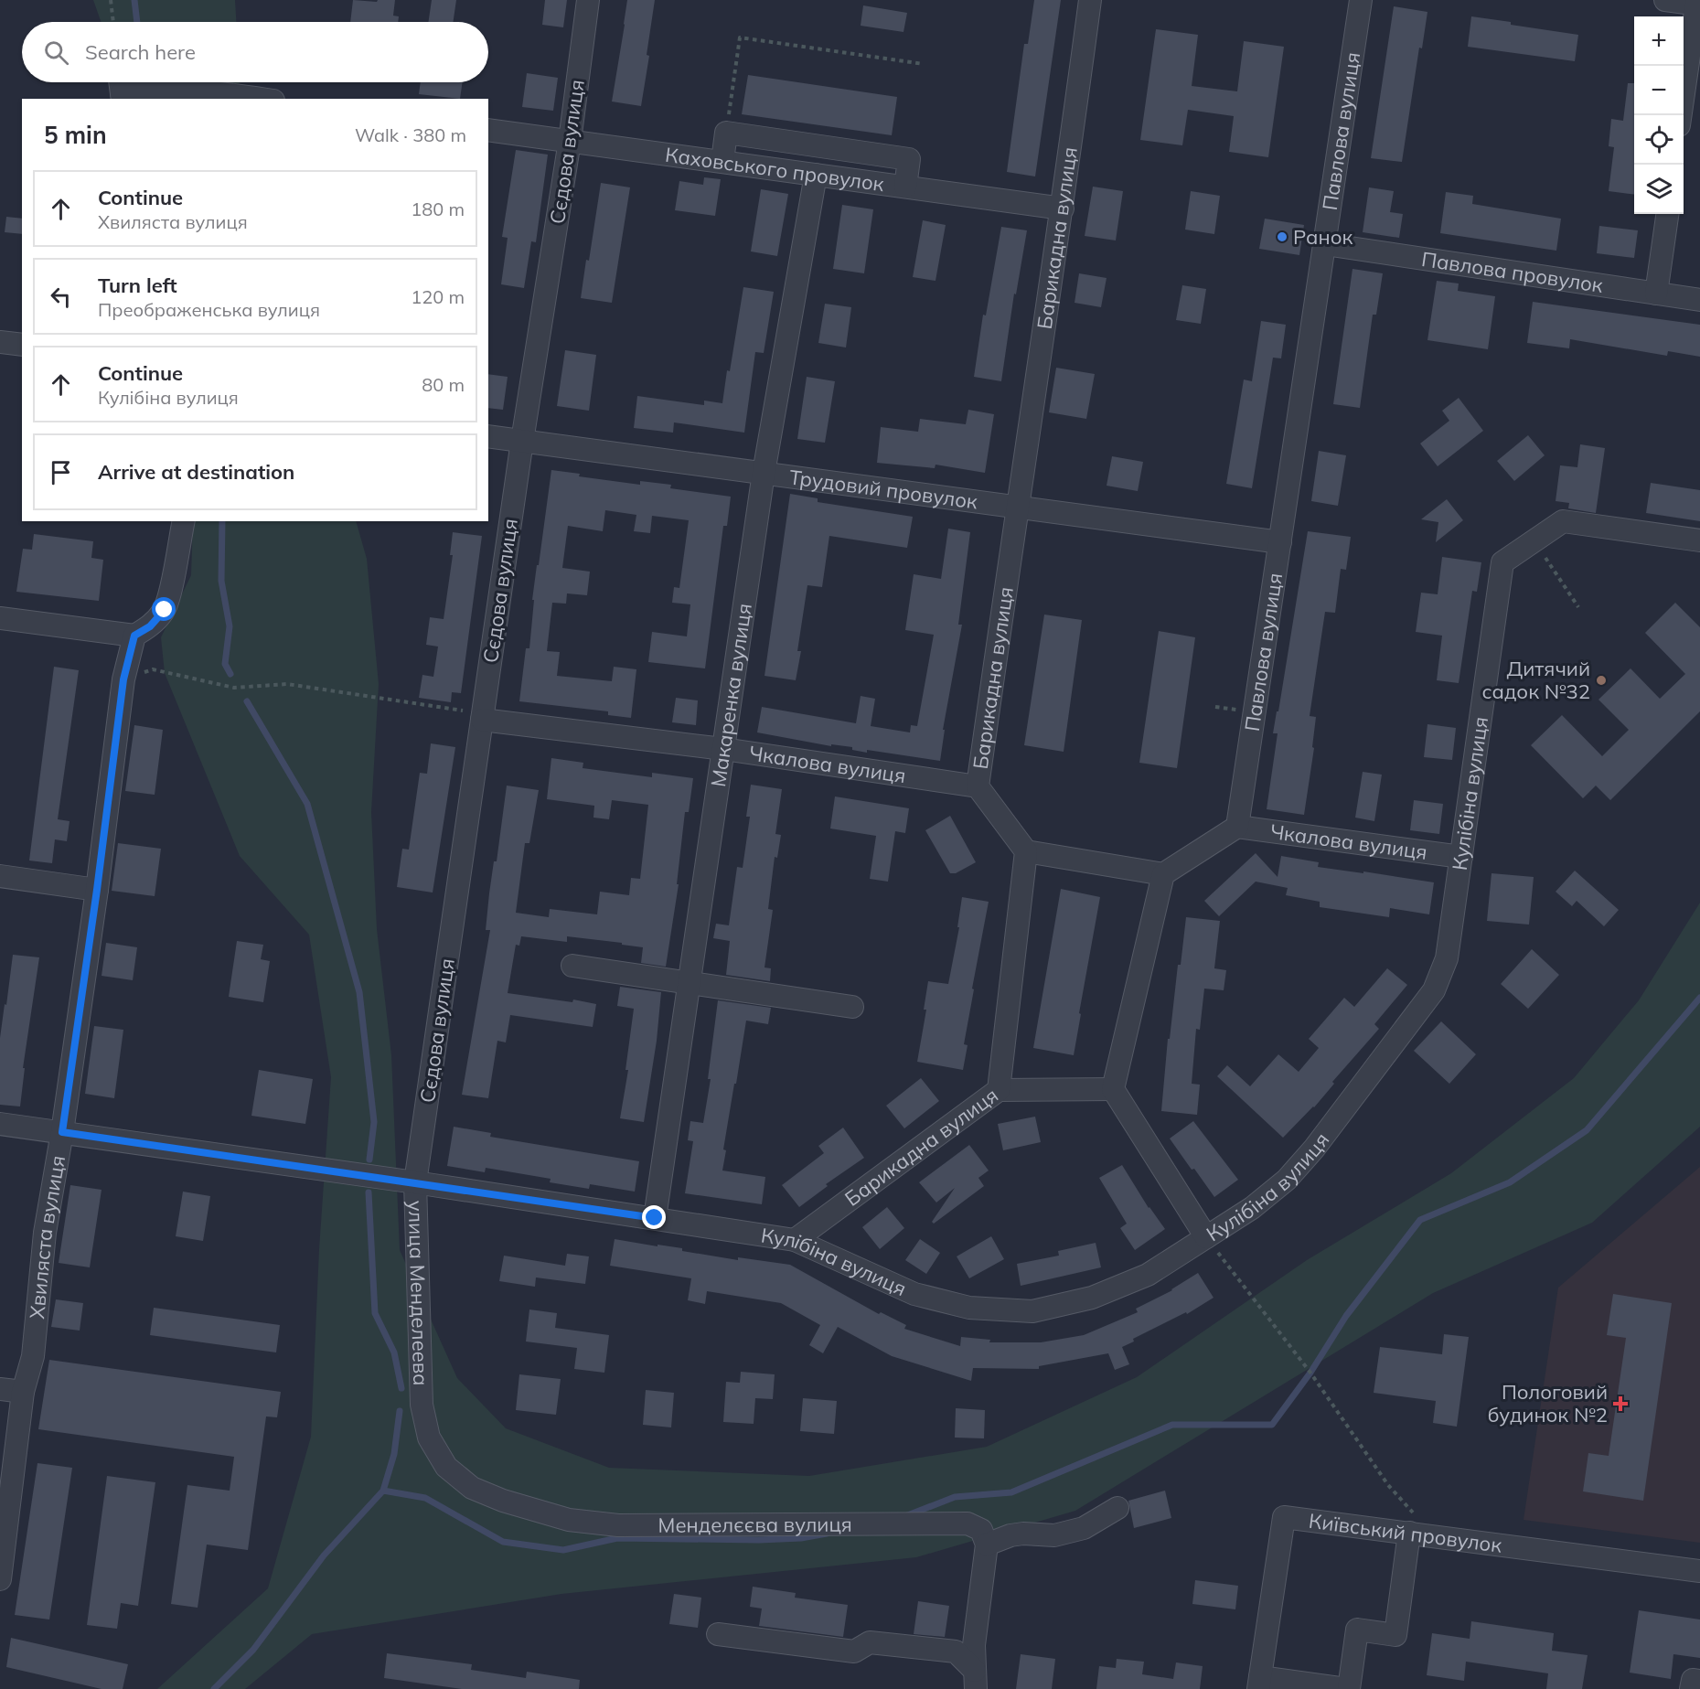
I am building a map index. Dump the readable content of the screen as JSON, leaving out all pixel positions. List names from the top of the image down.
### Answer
{
  "streets": {
    "street": [
      "Павлова вулиця",
      "Сєдова вулиця",
      "Каховського провулок",
      "Барикадна вулиця",
      "Павлова провулок",
      "Трудовий провулок",
      "Макаренка вулиця",
      "Чкалова вулиця",
      "Кулібіна вулиця",
      "Хвиляста вулиця",
      "улица Менделеева",
      "Менделєєва вулиця",
      "Київський провулок"
    ]
  },
  "crossings": [
    ["Павлова вулиця", "Павлова провулок"],
    ["Павлова вулиця", "Трудовий провулок"],
    ["Павлова вулиця", "Чкалова вулиця"],
    ["Сєдова вулиця", "Каховського провулок"],
    ["Сєдова вулиця", "Трудовий провулок"],
    ["Сєдова вулиця", "Чкалова вулиця"],
    ["Сєдова вулиця", "Кулібіна вулиця"],
    ["Сєдова вулиця", "улица Менделеева"],
    ["Каховського провулок", "Барикадна вулиця"],
    ["Каховського провулок", "Макаренка вулиця"],
    ["Барикадна вулиця", "Трудовий провулок"],
    ["Барикадна вулиця", "Чкалова вулиця"],
    ["Барикадна вулиця", "Кулібіна вулиця"],
    ["Трудовий провулок", "Макаренка вулиця"],
    ["Макаренка вулиця", "Чкалова вулиця"],
    ["Макаренка вулиця", "Кулібіна вулиця"],
    ["Чкалова вулиця", "Кулібіна вулиця"],
    ["Кулібіна вулиця", "Хвиляста вулиця"],
    ["Кулібіна вулиця", "улица Менделеева"],
    ["улица Менделеева", "Менделєєва вулиця"]
  ],
  "places": {
    "other": ["Ранок", "Дитячий садок №32"],
    "health": ["Пологовий будинок №2"]
  },
  "page": {
    "map_buttons": ["+", "−"],
    "search": "Search here",
    "heading": ["5 min", "Walk · 380 m"],
    "list": [
      ["Continue", "Хвиляста вулиця", "180 m"],
      ["Turn left", "Преображенська вулиця", "120 m"],
      ["Continue", "Кулібіна вулиця", "80 m"],
      "Arrive at destination"
    ]
  }
}
